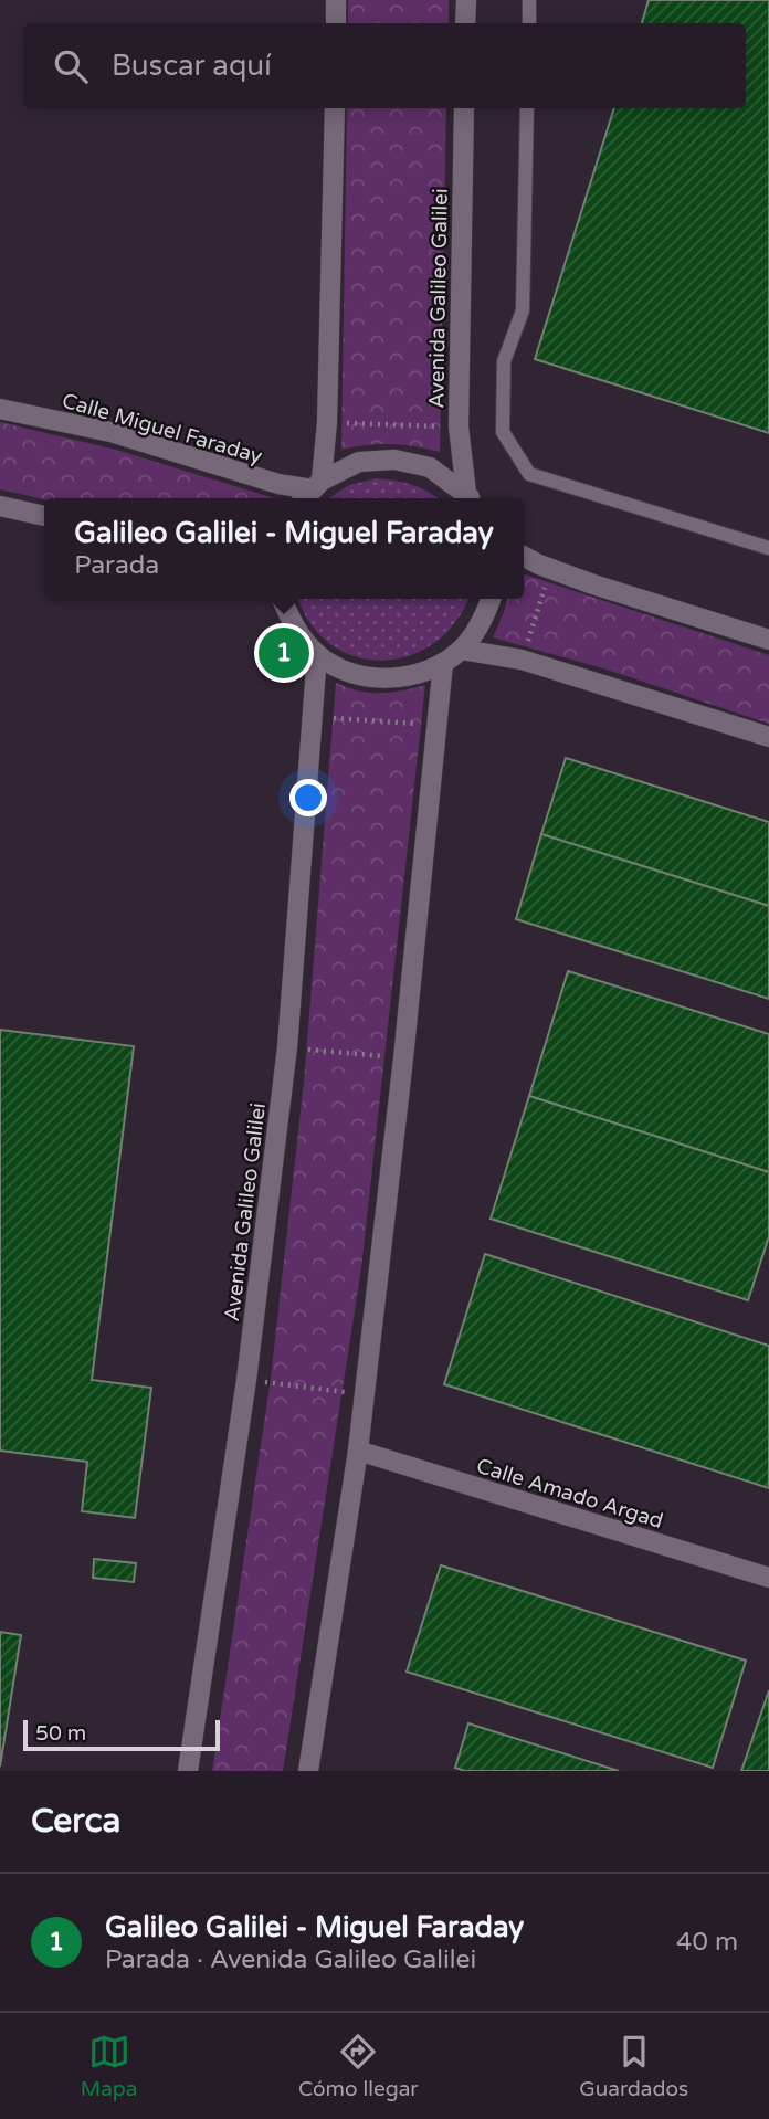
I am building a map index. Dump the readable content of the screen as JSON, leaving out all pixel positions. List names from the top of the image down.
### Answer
{
  "streets": {
    "street": ["Avenida Galileo Galilei", "Calle Miguel Faraday", "Calle Amado Argad"]
  },
  "scale_bar": "50 m",
  "page": {
    "search": "Buscar aquí",
    "popup": ["Galileo Galilei - Miguel Faraday", "Parada"],
    "pins": "1",
    "scale": "50 m",
    "heading": "Cerca",
    "list": [
      {
        "mark": "1",
        "name": "Galileo Galilei - Miguel Faraday",
        "note": "Parada · Avenida Galileo Galilei",
        "value": "40 m"
      }
    ],
    "nav": ["Mapa", "Cómo llegar", "Guardados"]
  }
}
